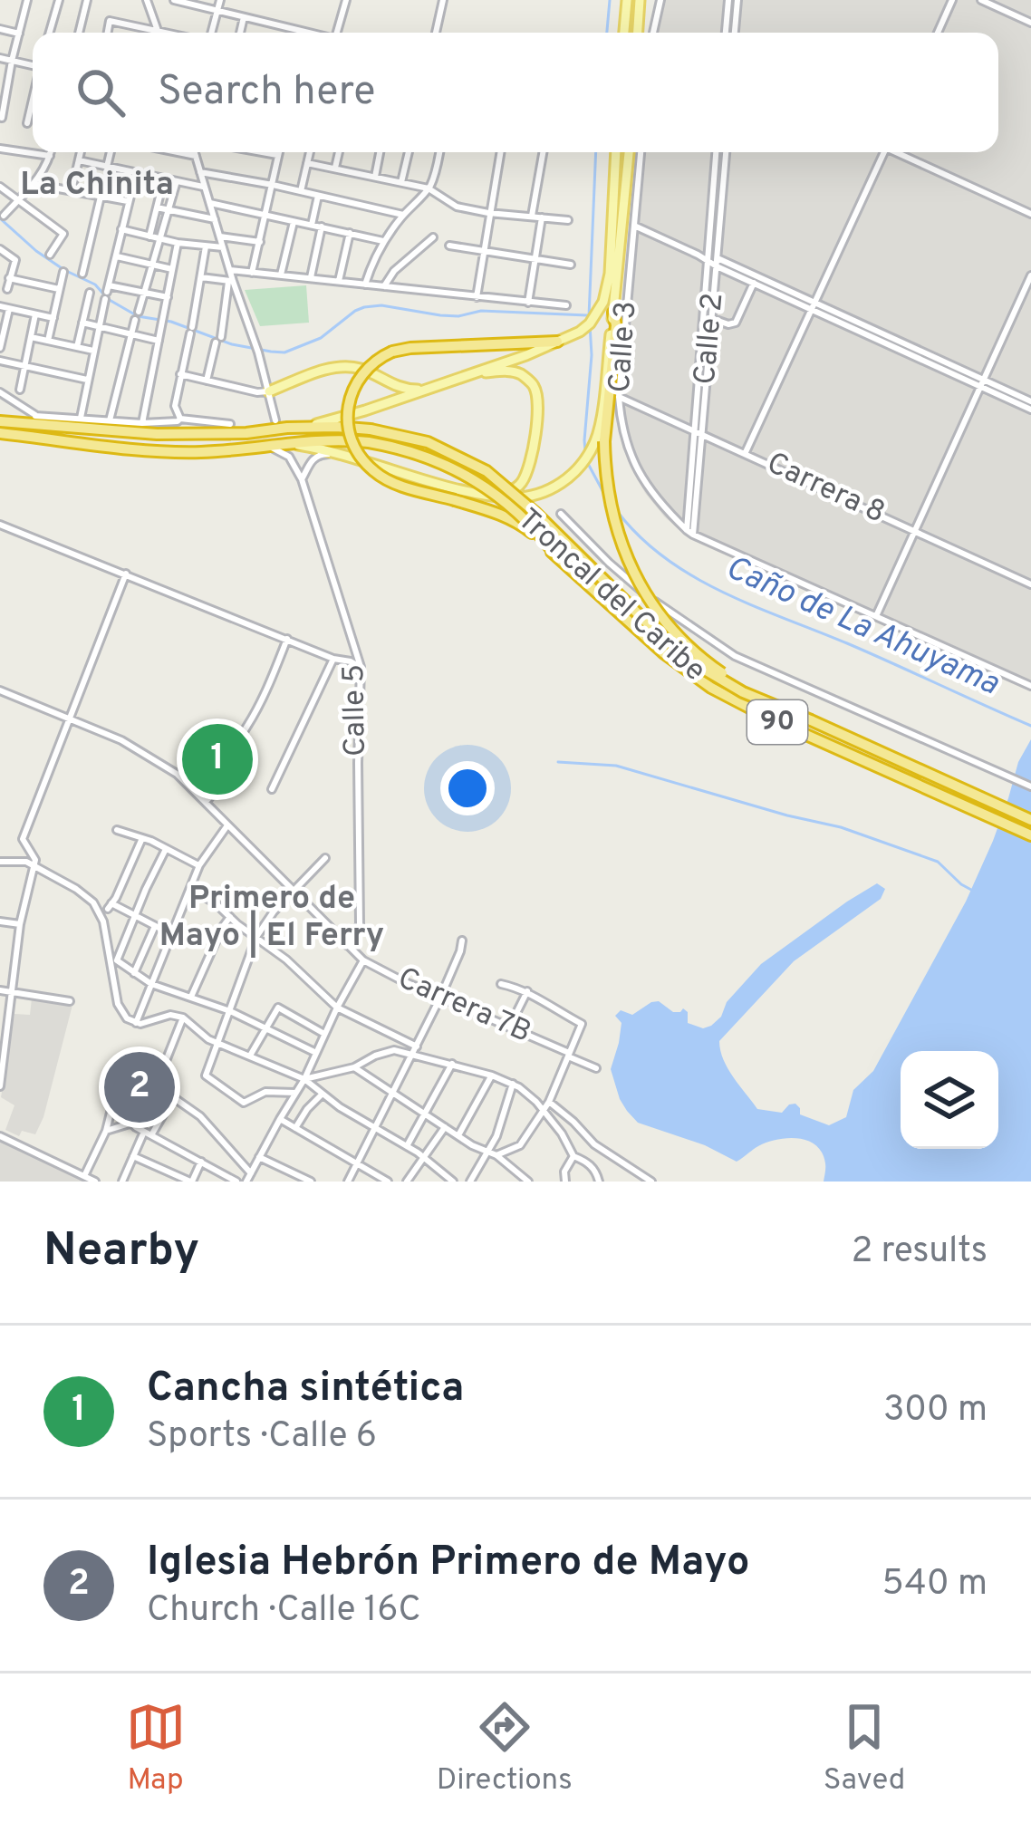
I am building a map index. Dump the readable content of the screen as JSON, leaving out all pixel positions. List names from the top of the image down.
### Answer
{
  "streets": {
    "highway": ["Troncal del Caribe", "90"],
    "street": [
      "Calle 2",
      "Calle 3",
      "Carrera 8",
      "Calle 5",
      "Carrera 7B"
    ]
  },
  "crossings": [
    ["Calle 2", "Calle 3"],
    ["Calle 2", "Carrera 8"],
    ["Calle 3", "Carrera 8"],
    ["Troncal del Caribe", "90"],
    ["Calle 5", "90"],
    ["Calle 5", "Carrera 7B"]
  ],
  "districts": ["La Chinita", "Primero de Mayo | El Ferry"],
  "water": ["Caño de La Ahuyama"],
  "page": {
    "search": "Search here",
    "pins": ["1", "2"],
    "heading": ["Nearby", "2 results"],
    "list": [
      {
        "mark": "1",
        "name": "Cancha sintética",
        "note": "Sports · Calle 6",
        "value": "300 m"
      },
      {
        "mark": "2",
        "name": "Iglesia Hebrón Primero de Mayo",
        "note": "Church · Calle 16C",
        "value": "540 m"
      }
    ],
    "nav": ["Map", "Directions", "Saved"]
  }
}
